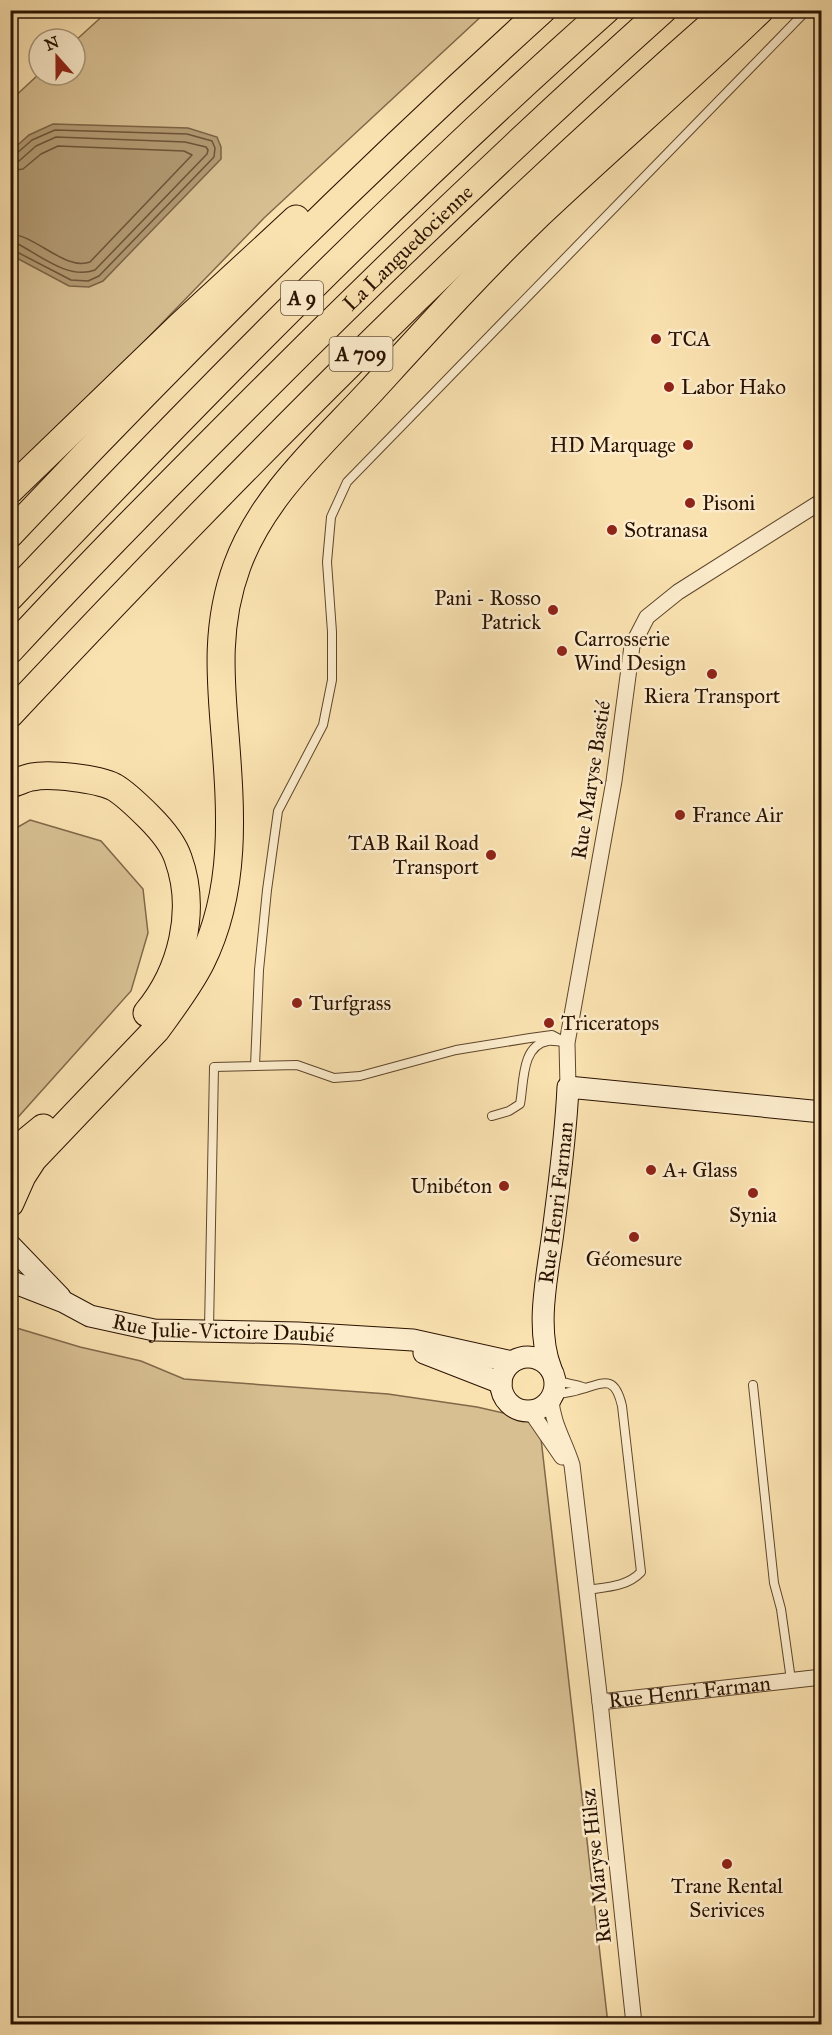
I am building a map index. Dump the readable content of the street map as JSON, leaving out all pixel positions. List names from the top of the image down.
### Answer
{
  "streets": {
    "highway": ["La Languedocienne", "A 9", "A 709"],
    "street": [
      "Rue Maryse Bastié",
      "Rue Henri Farman",
      "Rue Julie-Victoire Daubié",
      "Rue Maryse Hilsz"
    ]
  },
  "crossings": [
    ["Rue Maryse Bastié", "Rue Henri Farman"],
    ["Rue Henri Farman", "Rue Julie-Victoire Daubié"],
    ["Rue Henri Farman", "Rue Maryse Hilsz"]
  ],
  "places": [
    "TCA",
    "Labor Hako",
    "HD Marquage",
    "Pisoni",
    "Sotranasa",
    "Pani - Rosso Patrick",
    "Carrosserie Wind Design",
    "Riera Transport",
    "France Air",
    "TAB Rail Road Transport",
    "Turfgrass",
    "Triceratops",
    "A+ Glass",
    "Unibéton",
    "Synia",
    "Géomesure",
    "Trane Rental Serivices"
  ],
  "north": "top"
}
